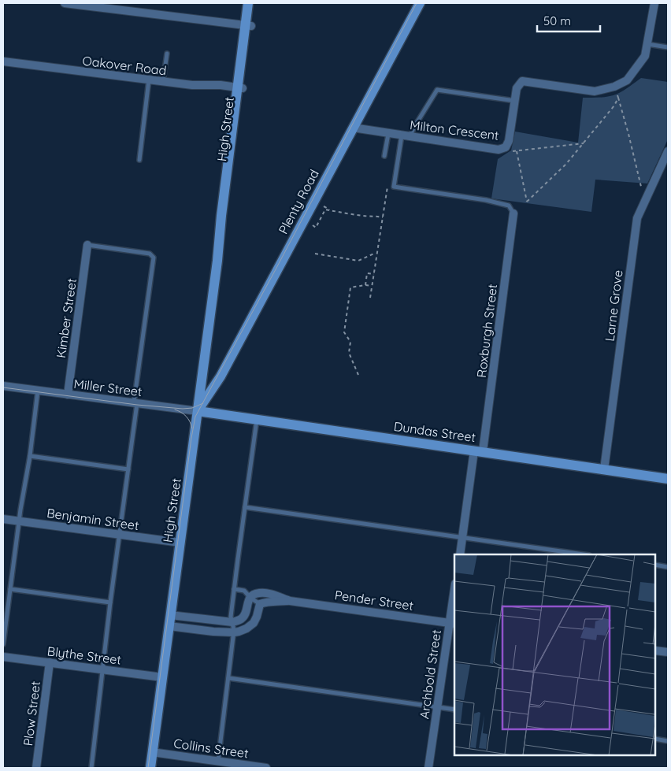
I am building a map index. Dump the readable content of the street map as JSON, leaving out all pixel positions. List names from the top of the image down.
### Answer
{
  "streets": {
    "main road": ["High Street", "Plenty Road", "Dundas Street"],
    "street": [
      "Oakover Road",
      "Milton Crescent",
      "Larne Grove",
      "Kimber Street",
      "Roxburgh Street",
      "Miller Street",
      "Benjamin Street",
      "Pender Street",
      "Blythe Street",
      "Archbold Street",
      "Plow Street",
      "Collins Street"
    ]
  },
  "crossings": [
    ["Oakover Road", "High Street"],
    ["High Street", "Plenty Road"],
    ["High Street", "Miller Street"],
    ["High Street", "Dundas Street"],
    ["High Street", "Benjamin Street"],
    ["High Street", "Blythe Street"],
    ["High Street", "Collins Street"],
    ["Milton Crescent", "Plenty Road"],
    ["Plenty Road", "Miller Street"],
    ["Plenty Road", "Dundas Street"],
    ["Larne Grove", "Dundas Street"],
    ["Kimber Street", "Miller Street"],
    ["Roxburgh Street", "Dundas Street"],
    ["Miller Street", "Dundas Street"],
    ["Pender Street", "Archbold Street"],
    ["Blythe Street", "Plow Street"]
  ],
  "scale_bar": "50 m"
}
